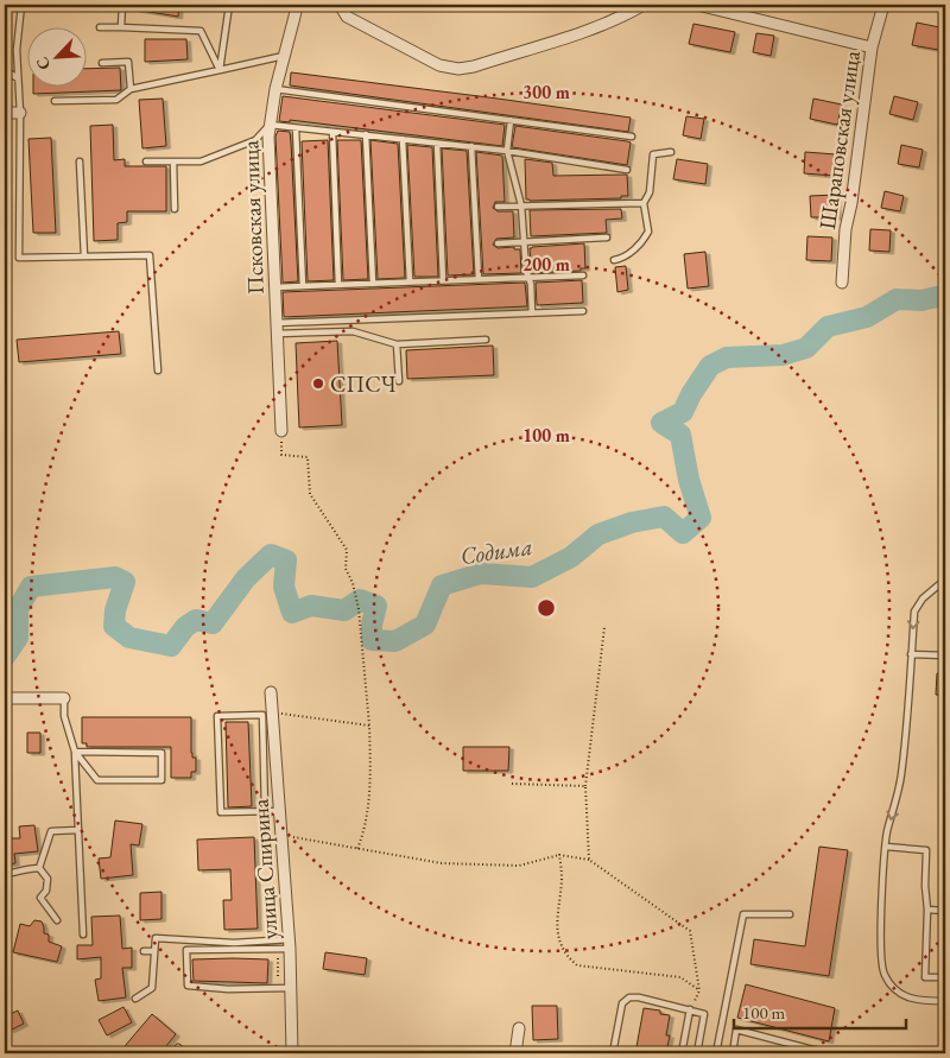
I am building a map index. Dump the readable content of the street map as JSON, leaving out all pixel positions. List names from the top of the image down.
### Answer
{
  "streets": {
    "street": ["Шараповская улица", "Псковская улица", "улица Спирина"]
  },
  "water": ["Содима"],
  "places": ["СПСЧ"],
  "scale_bar": "100 m",
  "north": "bottom left",
  "rings": ["300 m", "200 m", "100 m"]
}
